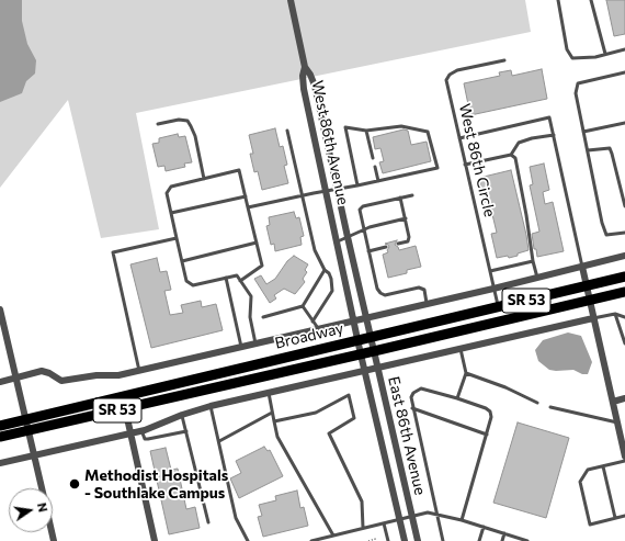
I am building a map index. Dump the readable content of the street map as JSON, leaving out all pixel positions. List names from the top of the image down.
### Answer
{
  "streets": {
    "main road": ["SR 53", "Broadway"],
    "street": ["West 86th Avenue", "East 86th Avenue"],
    "lane": ["West 86th Circle"]
  },
  "crossings": [
    ["West 86th Avenue", "Broadway"],
    ["West 86th Avenue", "East 86th Avenue"],
    ["West 86th Circle", "Broadway"],
    ["Broadway", "East 86th Avenue"]
  ],
  "places": ["Methodist Hospitals - Southlake Campus"],
  "north": "right"
}
